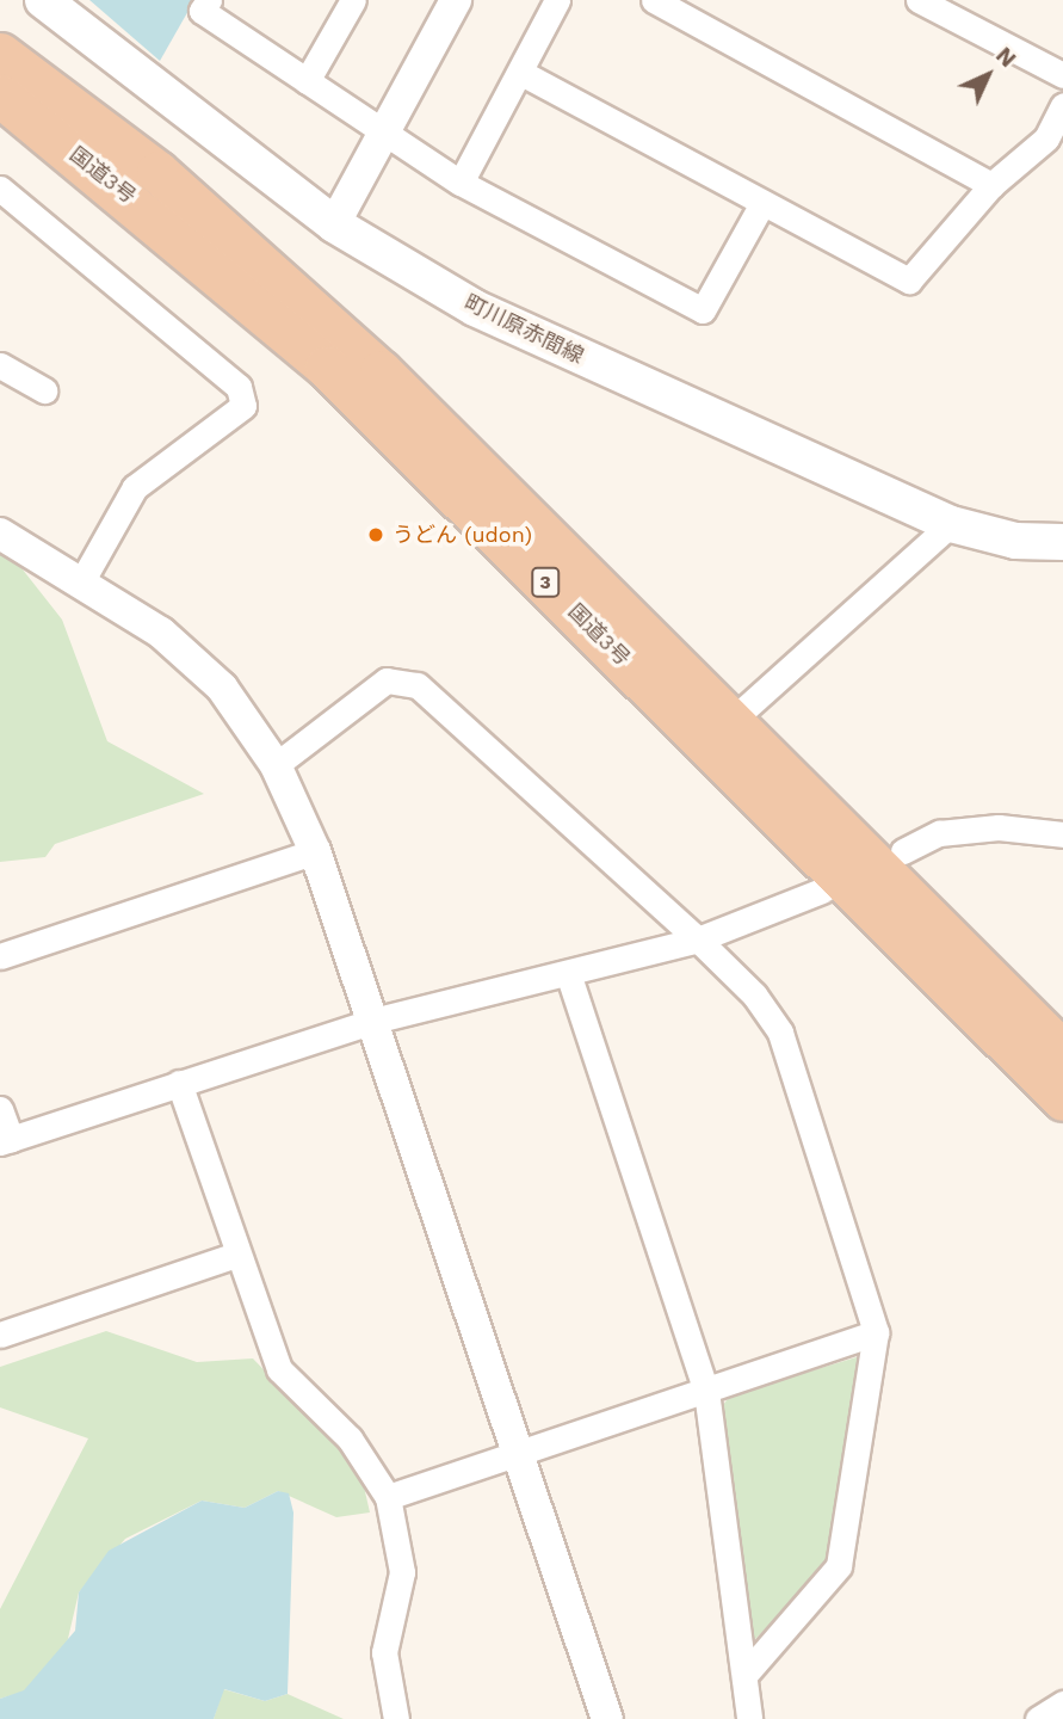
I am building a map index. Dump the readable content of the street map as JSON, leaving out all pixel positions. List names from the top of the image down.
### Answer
{
  "streets": {
    "highway": ["国道3号", "3"],
    "main road": ["町川原赤間線"]
  },
  "places": ["うどん (udon)"],
  "north": "top right"
}
